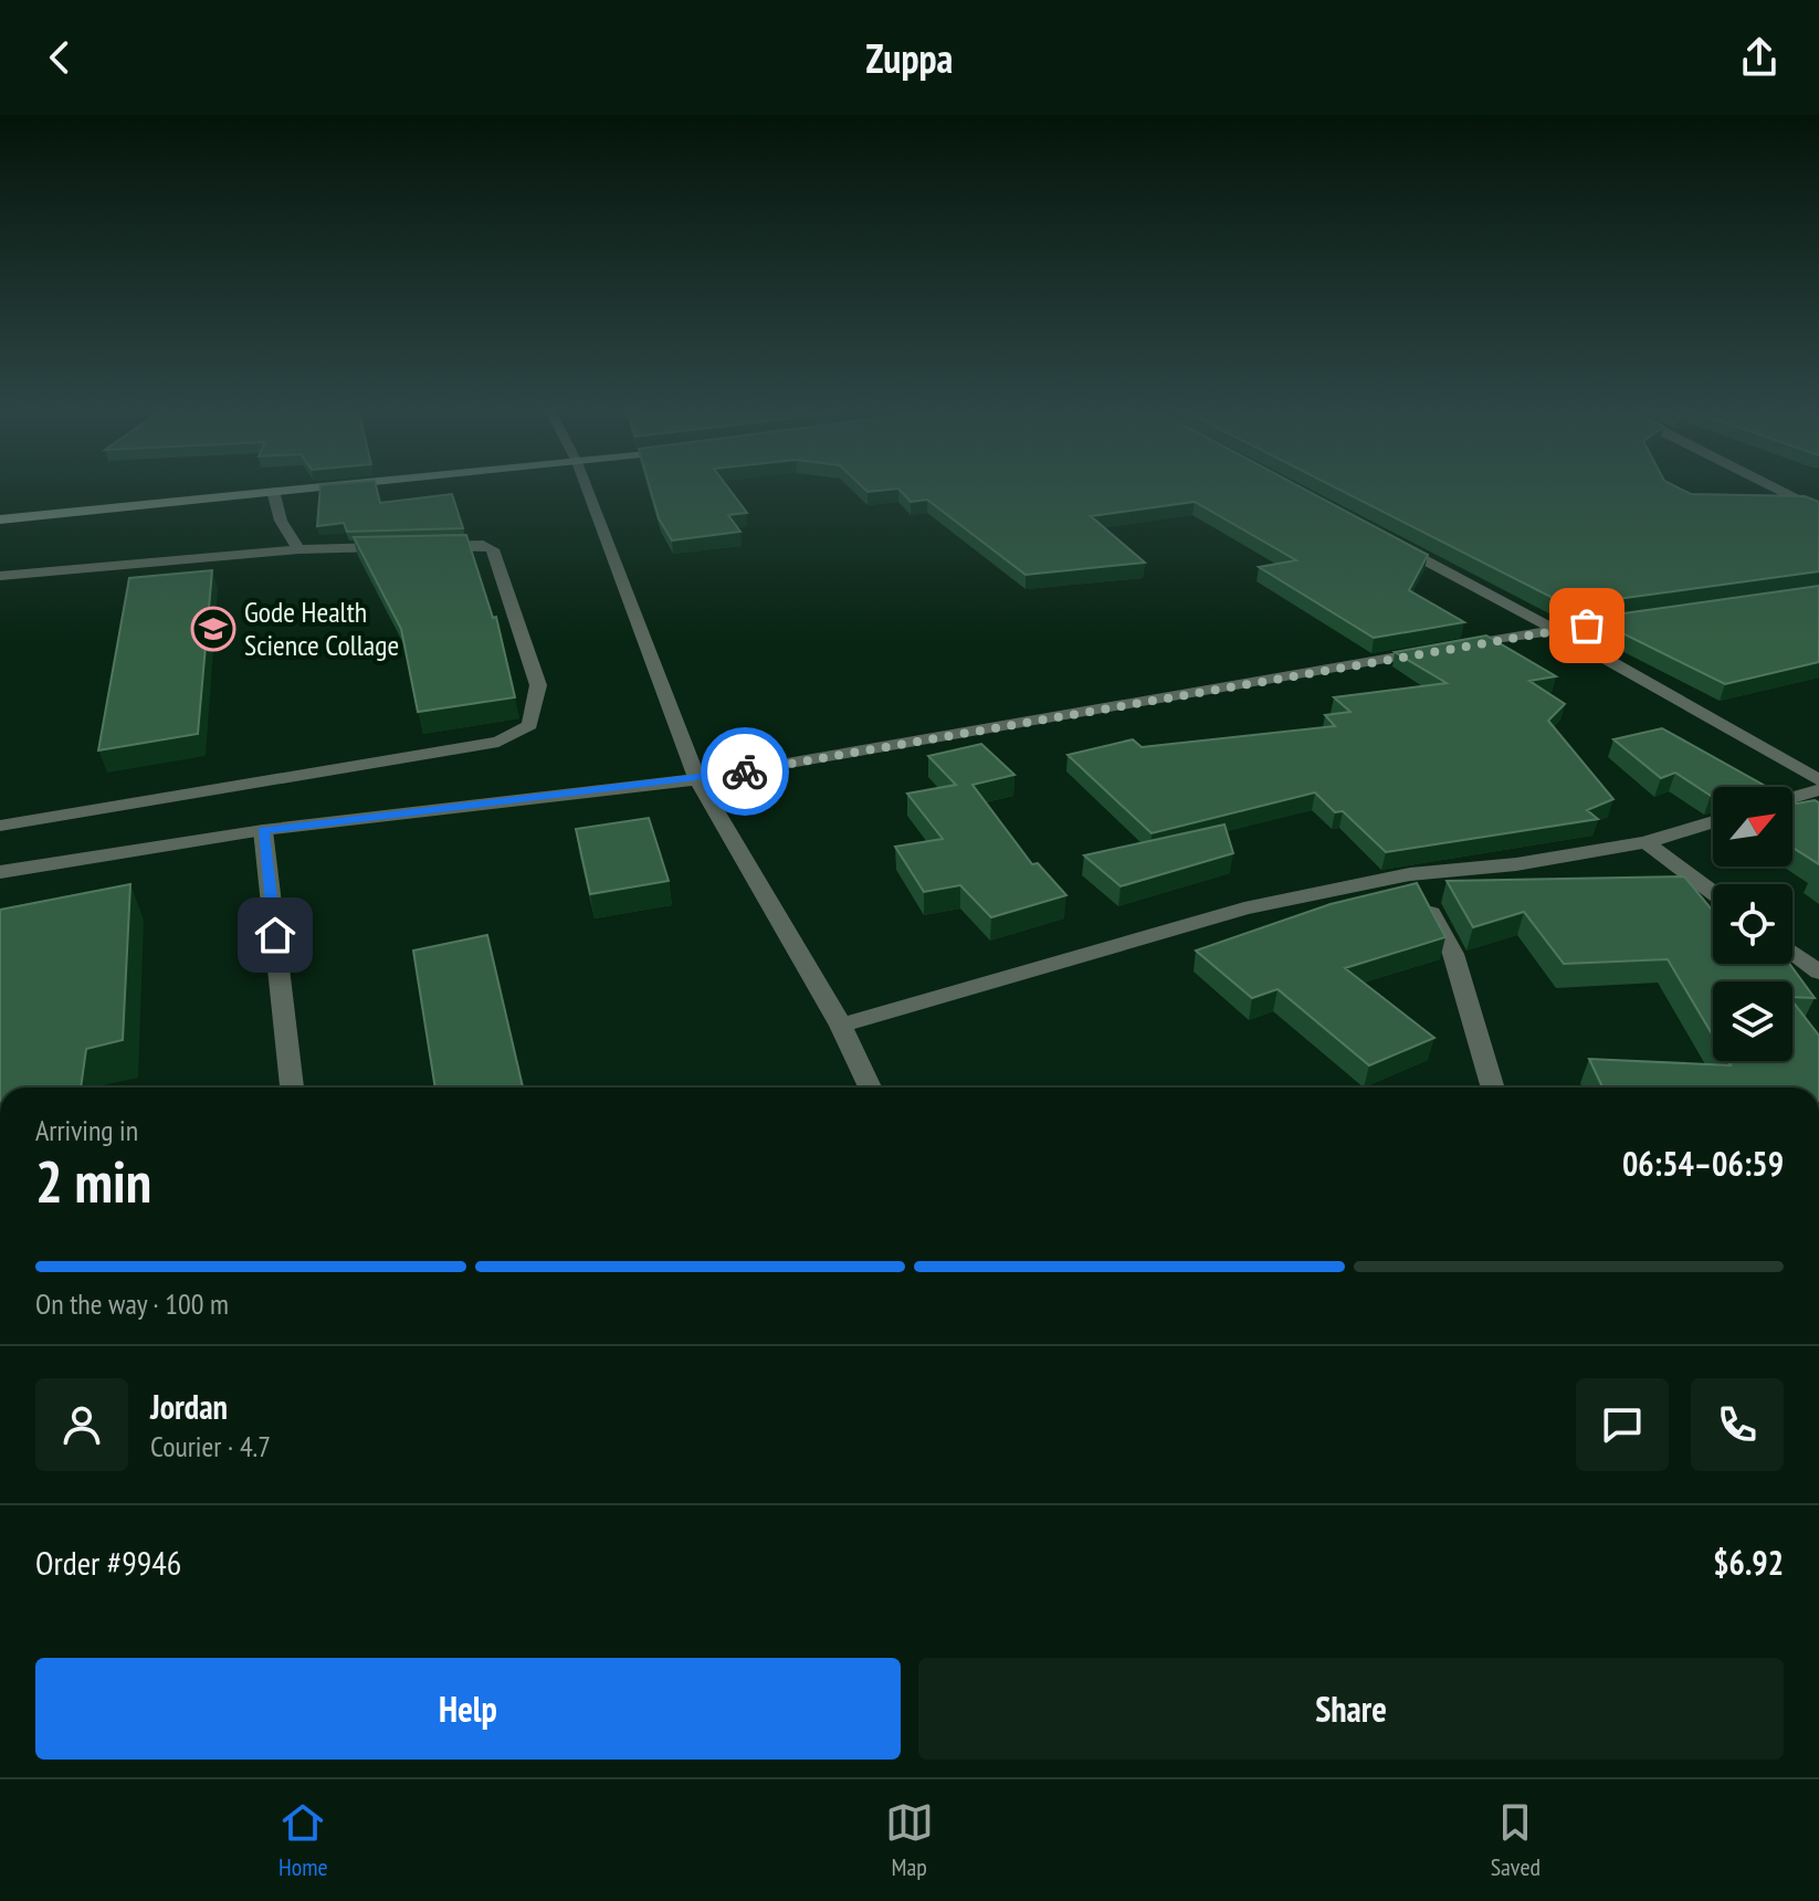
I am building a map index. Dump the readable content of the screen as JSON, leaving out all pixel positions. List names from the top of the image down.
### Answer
{
  "places": {
    "school or university": ["Gode Health Science Collage"]
  },
  "north": "top right",
  "page": {
    "header": "Zuppa",
    "heading": ["2 min", "Arriving in", "06:54–06:59"],
    "panel": [
      "Jordan",
      "Courier · 4.7",
      "Order #9946",
      "$6.92"
    ],
    "bar": "On the way · 100 m",
    "buttons": ["Help", "Share"],
    "tabs": ["Home", "Map", "Saved"]
  }
}
